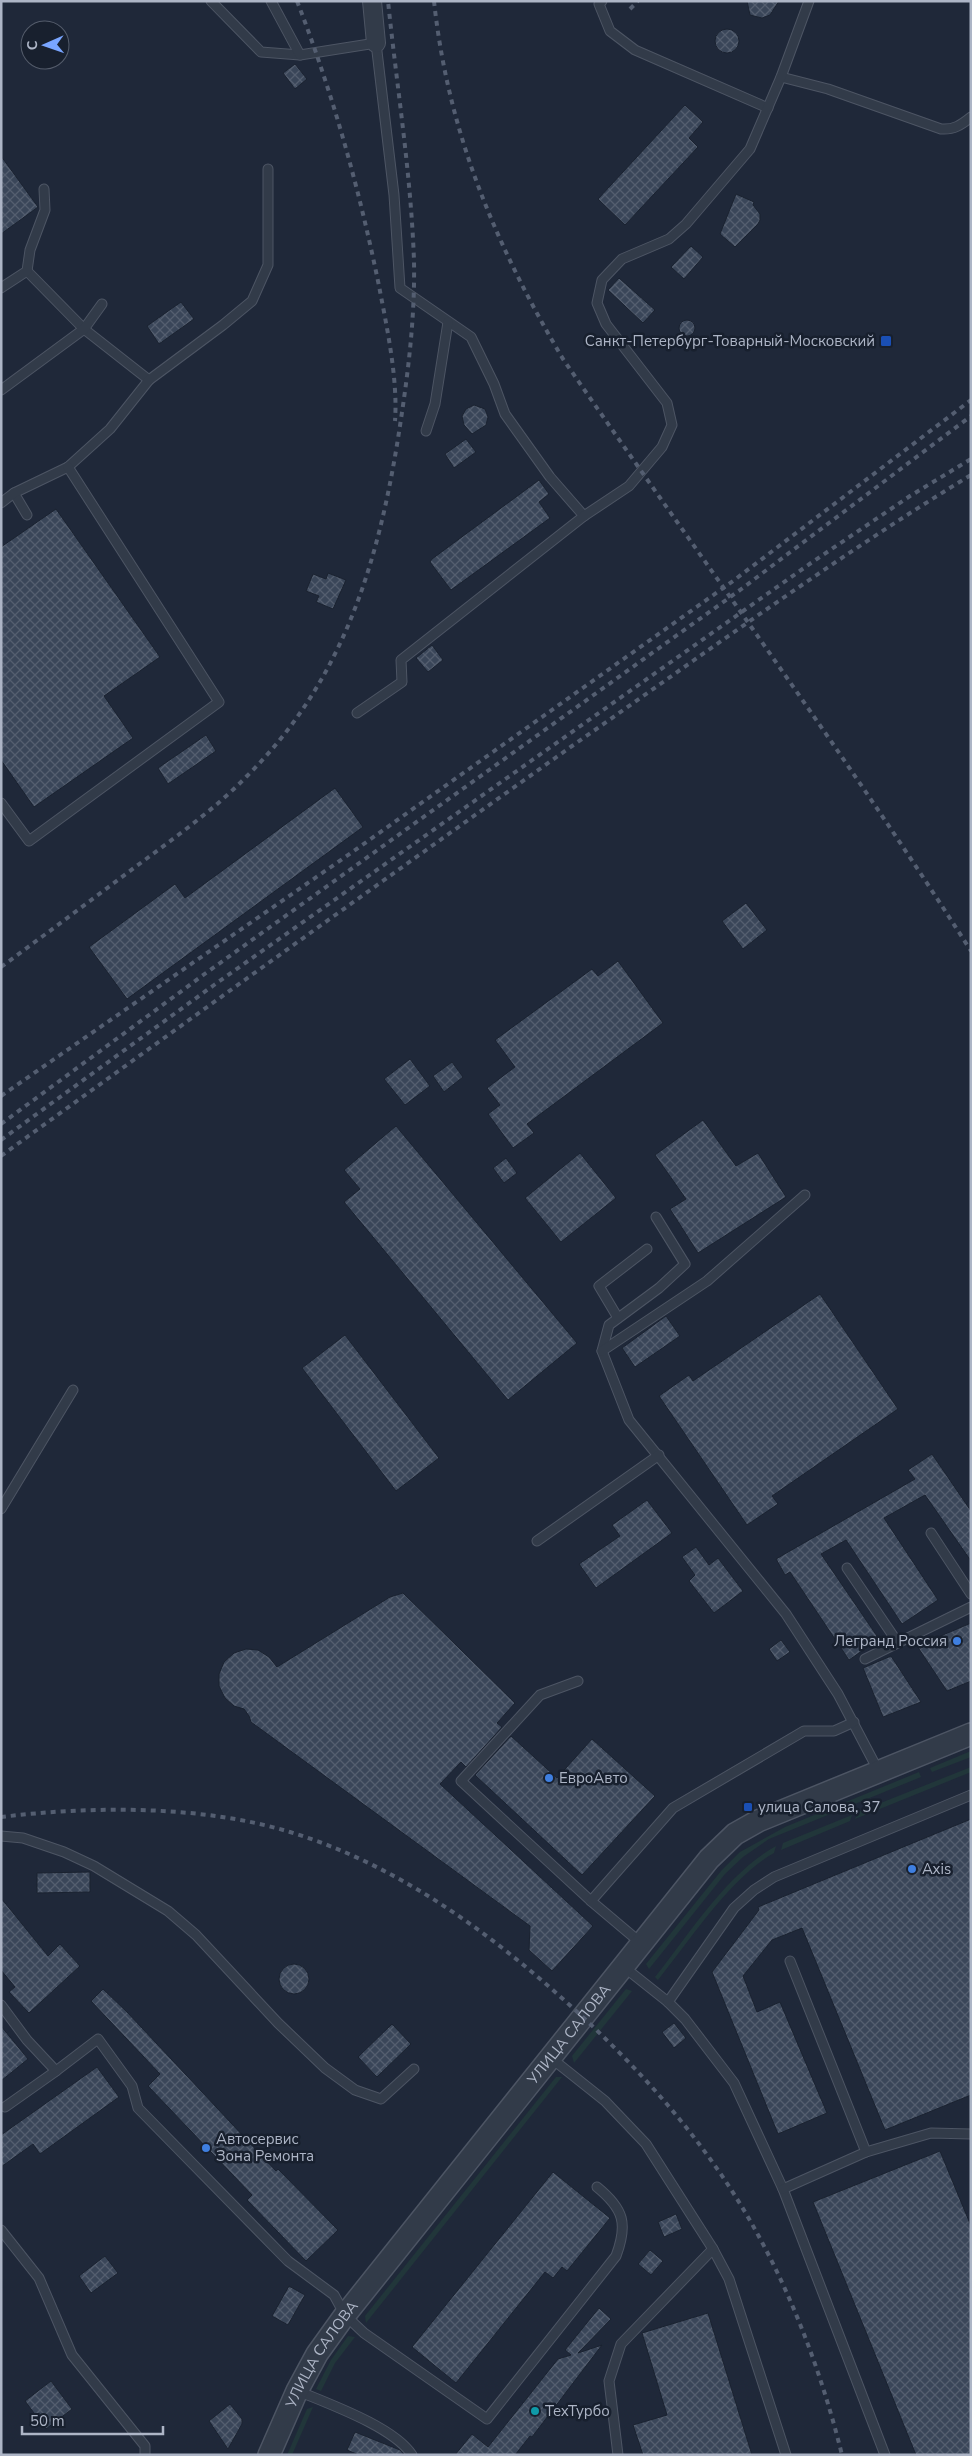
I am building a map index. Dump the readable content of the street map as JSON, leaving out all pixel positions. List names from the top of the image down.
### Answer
{
  "streets": {
    "street": ["УЛИЦА САЛОВА"]
  },
  "places": {
    "transit": ["Санкт-Петербург-Товарный-Московский", "улица Салова, 37"],
    "other": [
      "Легранд Россия",
      "ЕвроАвто",
      "Axis",
      "Автосервис Зона Ремонта",
      "ТехТурбо"
    ]
  },
  "scale_bar": "50 m",
  "north": "left"
}
